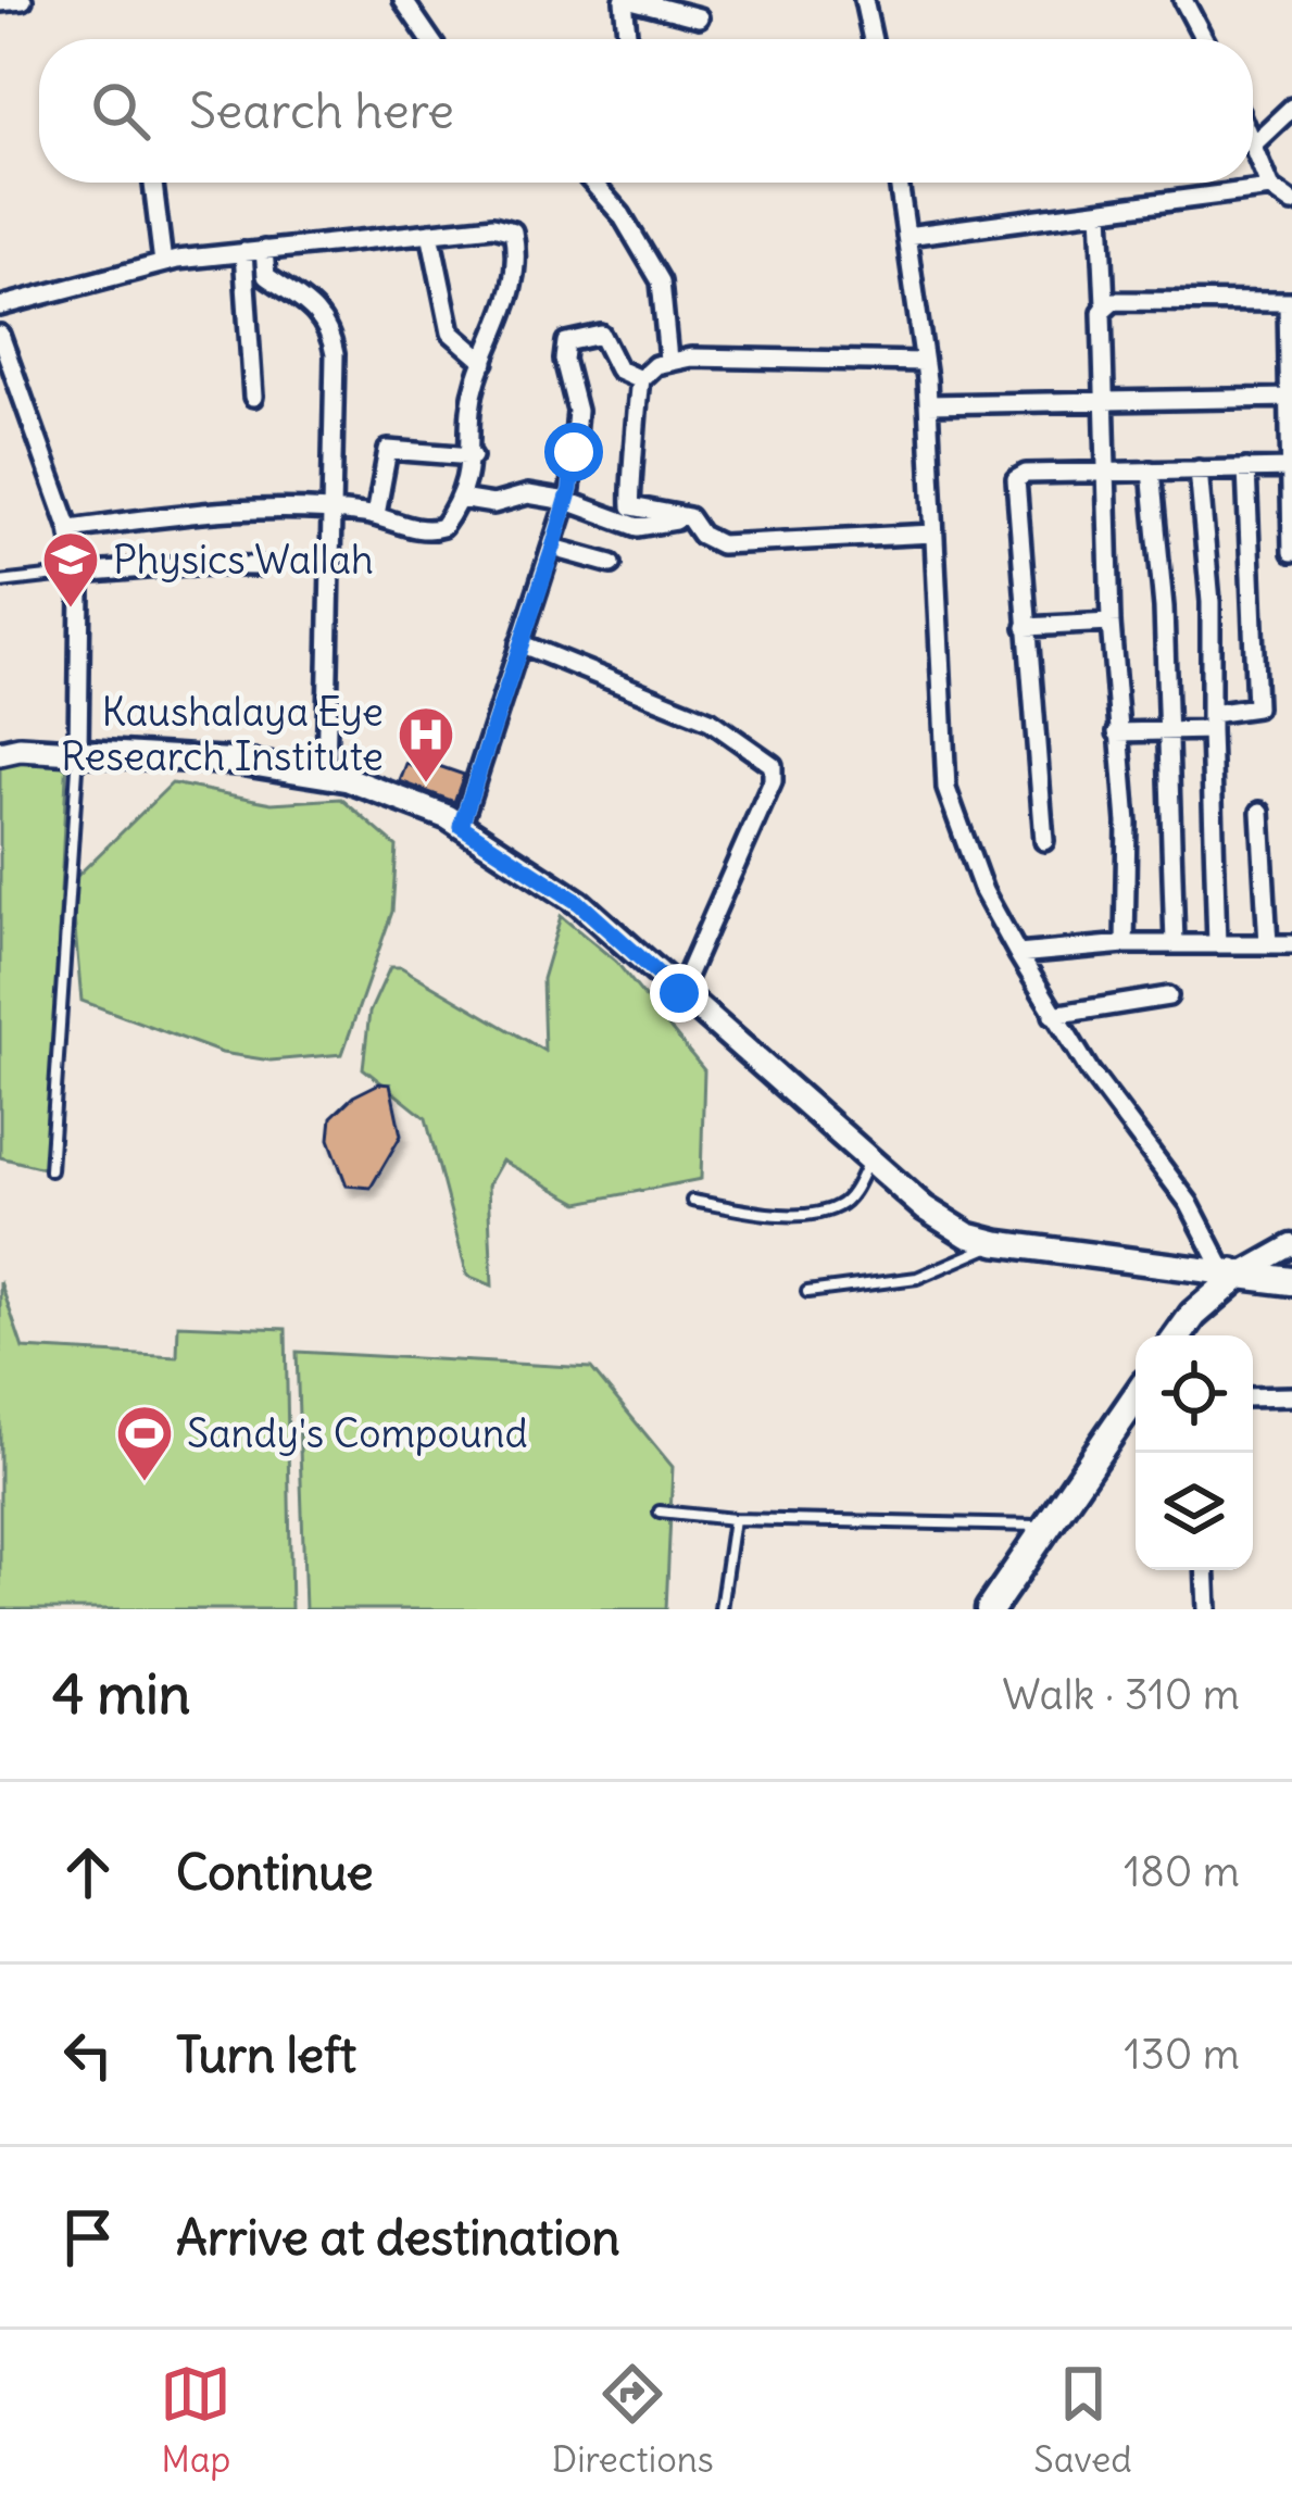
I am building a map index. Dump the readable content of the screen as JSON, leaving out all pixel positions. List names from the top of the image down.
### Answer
{
  "places": {
    "school or university": ["Physics Wallah"],
    "hospital": ["Kaushalaya Eye Research Institute"],
    "sports": ["Sandy's Compound"]
  },
  "page": {
    "search": "Search here",
    "heading": ["4 min", "Walk · 310 m"],
    "list": [
      ["Continue", "180 m"],
      ["Turn left", "130 m"],
      "Arrive at destination"
    ],
    "nav": ["Map", "Directions", "Saved"]
  }
}
